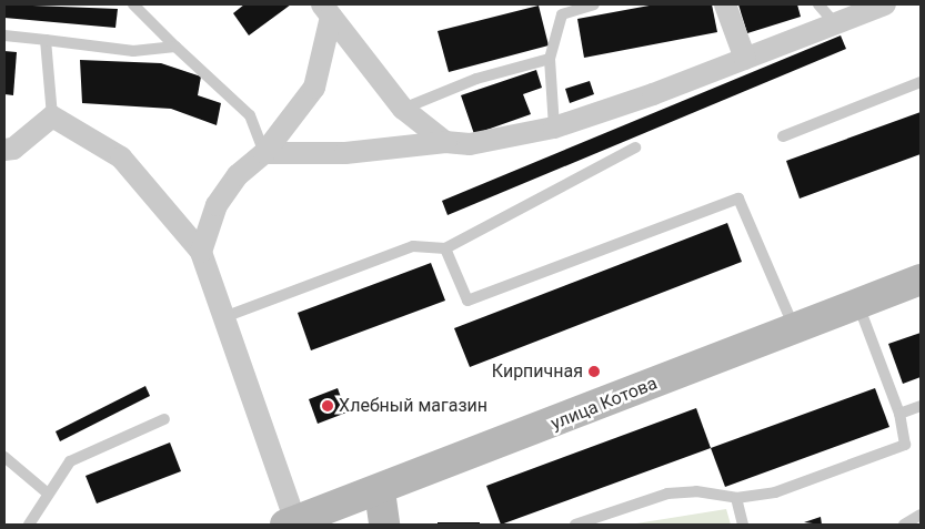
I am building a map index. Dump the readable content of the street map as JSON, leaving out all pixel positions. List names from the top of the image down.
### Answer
{
  "streets": {
    "street": ["улица Котова"]
  },
  "places": ["Кирпичная", "Хлебный магазин"]
}
